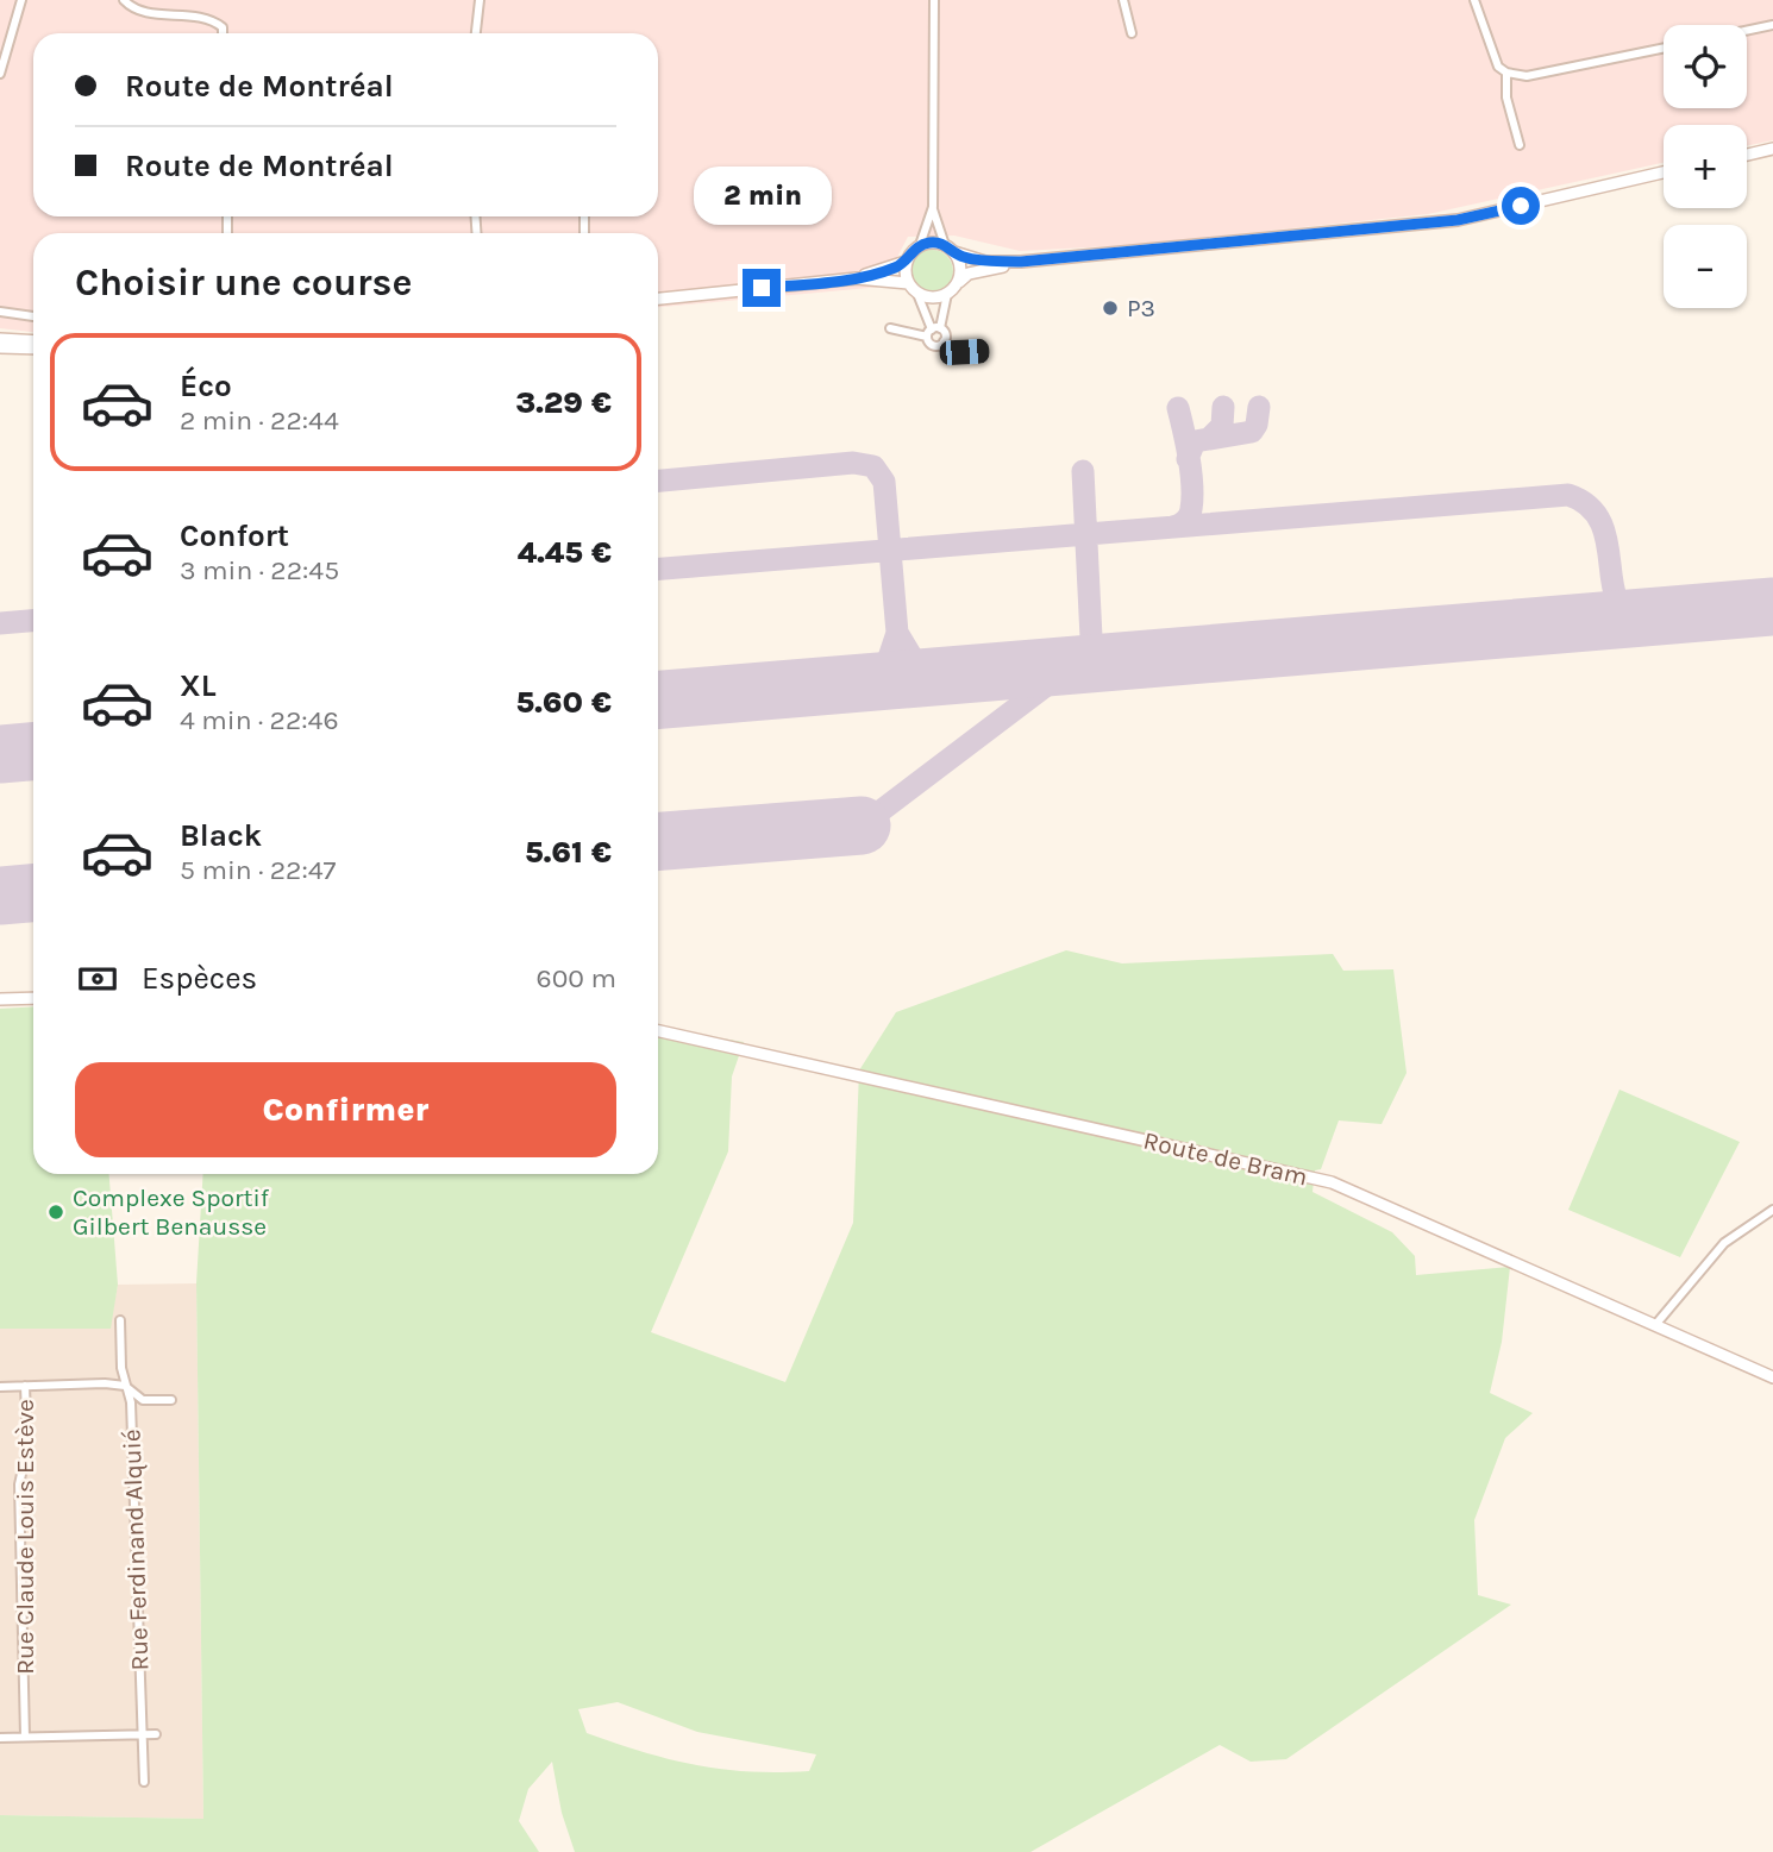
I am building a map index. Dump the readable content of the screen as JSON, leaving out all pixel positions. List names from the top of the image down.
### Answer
{
  "streets": {
    "main road": ["Route de Bram"],
    "street": ["Rue Claude Louis Estève", "Rue Ferdinand Alquié"]
  },
  "places": ["P3", "Complexe Sportif Gilbert Benausse"],
  "page": {
    "map_buttons": ["+", "−"],
    "banner": ["Route de Montréal", "Route de Montréal"],
    "bubble": "2 min",
    "heading": "Choisir une course",
    "list": [
      {
        "name": "Éco",
        "note": "2 min · 22:44",
        "value": "3.29 €"
      },
      {
        "name": "Confort",
        "note": "3 min · 22:45",
        "value": "4.45 €"
      },
      {
        "name": "XL",
        "note": "4 min · 22:46",
        "value": "5.60 €"
      },
      {
        "name": "Black",
        "note": "5 min · 22:47",
        "value": "5.61 €"
      }
    ],
    "pay": ["Espèces", "600 m"],
    "buttons": "Confirmer"
  }
}
